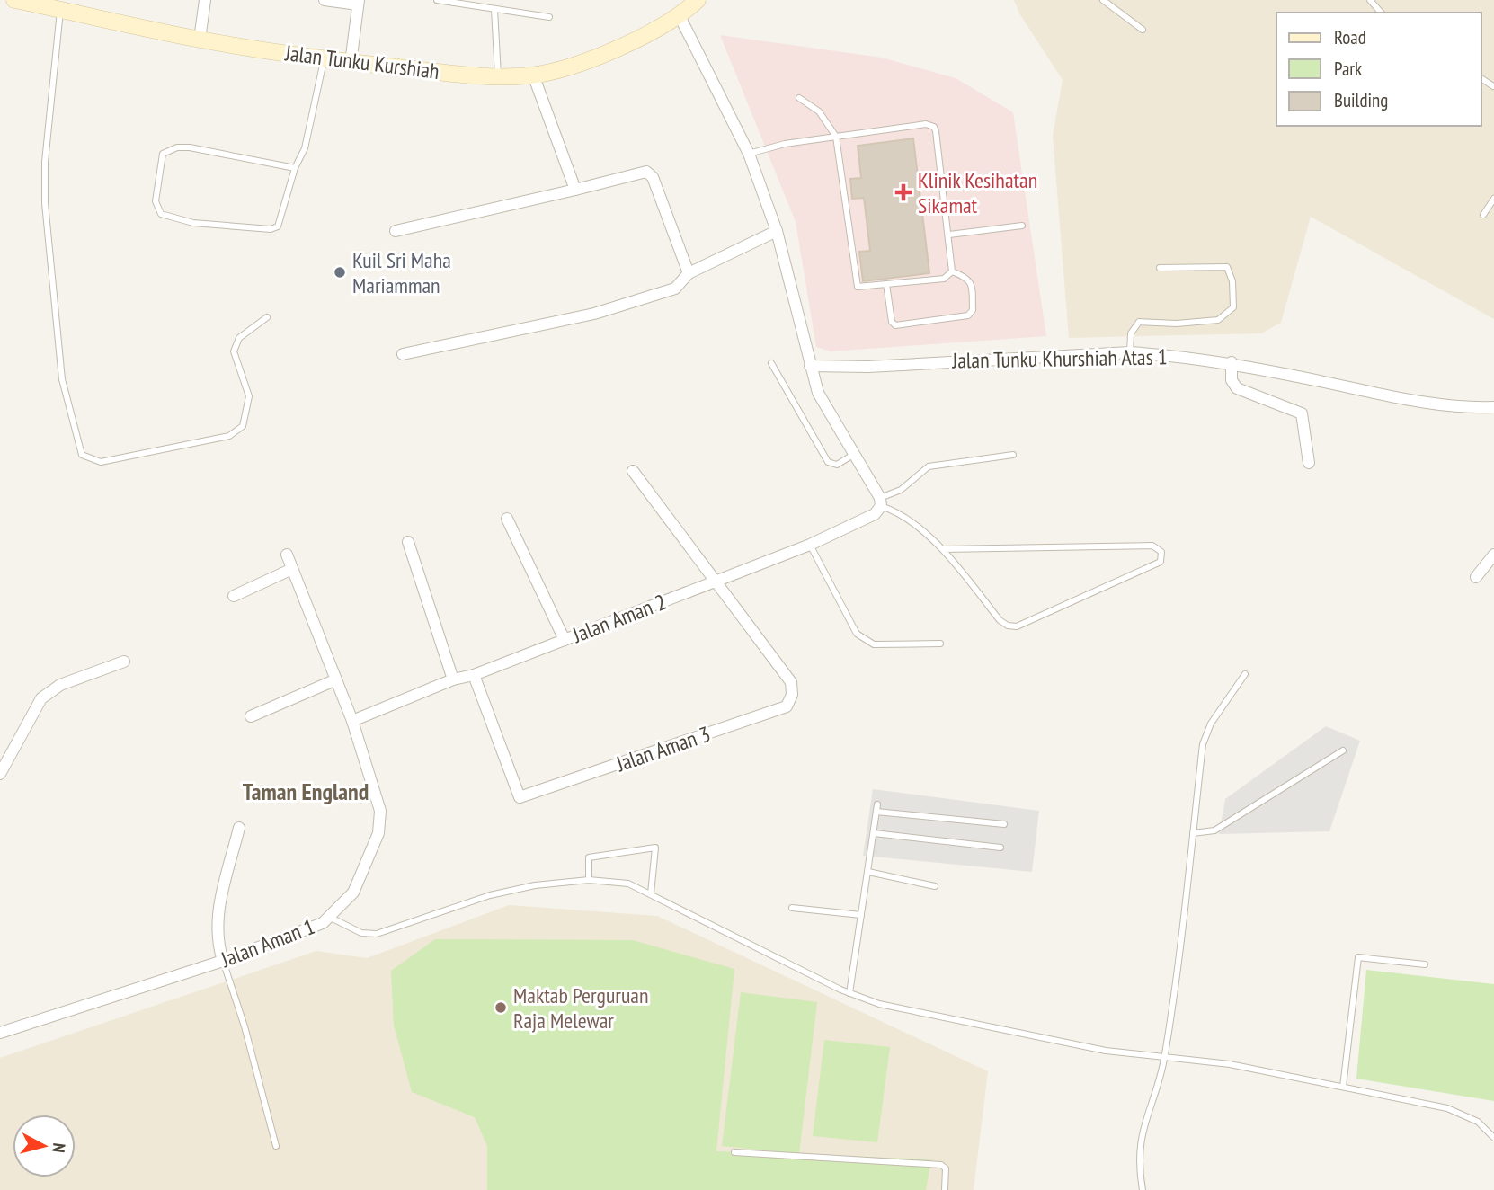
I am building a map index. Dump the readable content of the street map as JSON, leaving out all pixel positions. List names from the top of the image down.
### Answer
{
  "streets": {
    "main road": ["Jalan Tunku Kurshiah"],
    "street": [
      "Jalan Tunku Khurshiah Atas 1",
      "Jalan Aman 2",
      "Jalan Aman 3",
      "Jalan Aman 1"
    ]
  },
  "crossings": [
    ["Jalan Aman 2", "Jalan Aman 3"],
    ["Jalan Aman 2", "Jalan Aman 1"]
  ],
  "districts": ["Taman England"],
  "places": {
    "health": ["Klinik Kesihatan Sikamat"],
    "other": ["Kuil Sri Maha Mariamman", "Maktab Perguruan Raja Melewar"]
  },
  "legend": ["Road", "Park", "Building"],
  "north": "right"
}
